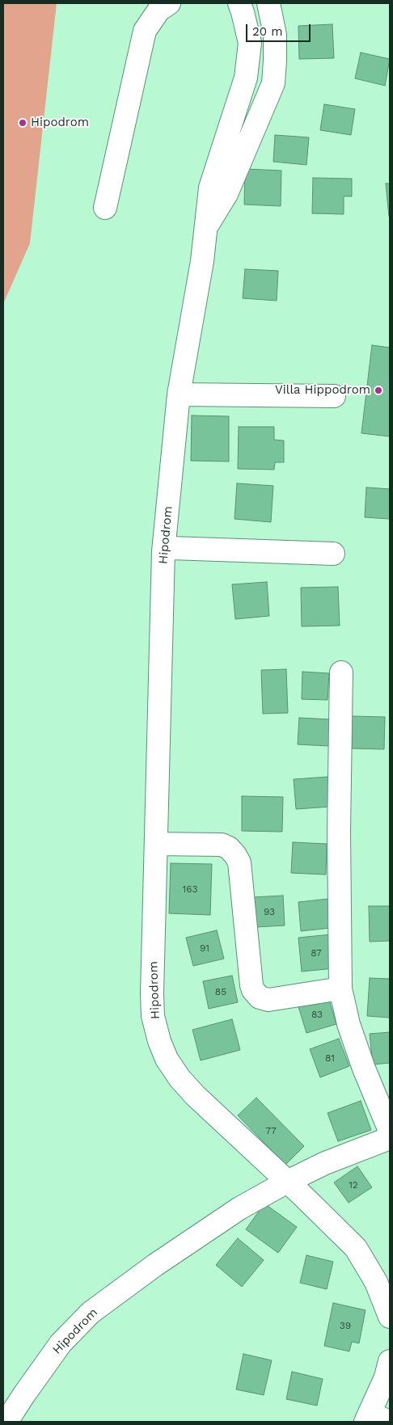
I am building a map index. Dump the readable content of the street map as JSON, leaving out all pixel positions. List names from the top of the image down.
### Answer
{
  "streets": {
    "street": ["Hipodrom"]
  },
  "places": ["Hipodrom", "Villa Hippodrom"],
  "house_numbers": [
    "163",
    "93",
    "91",
    "87",
    "85",
    "83",
    "81",
    "77",
    "12",
    "39"
  ],
  "scale_bar": "20 m"
}
